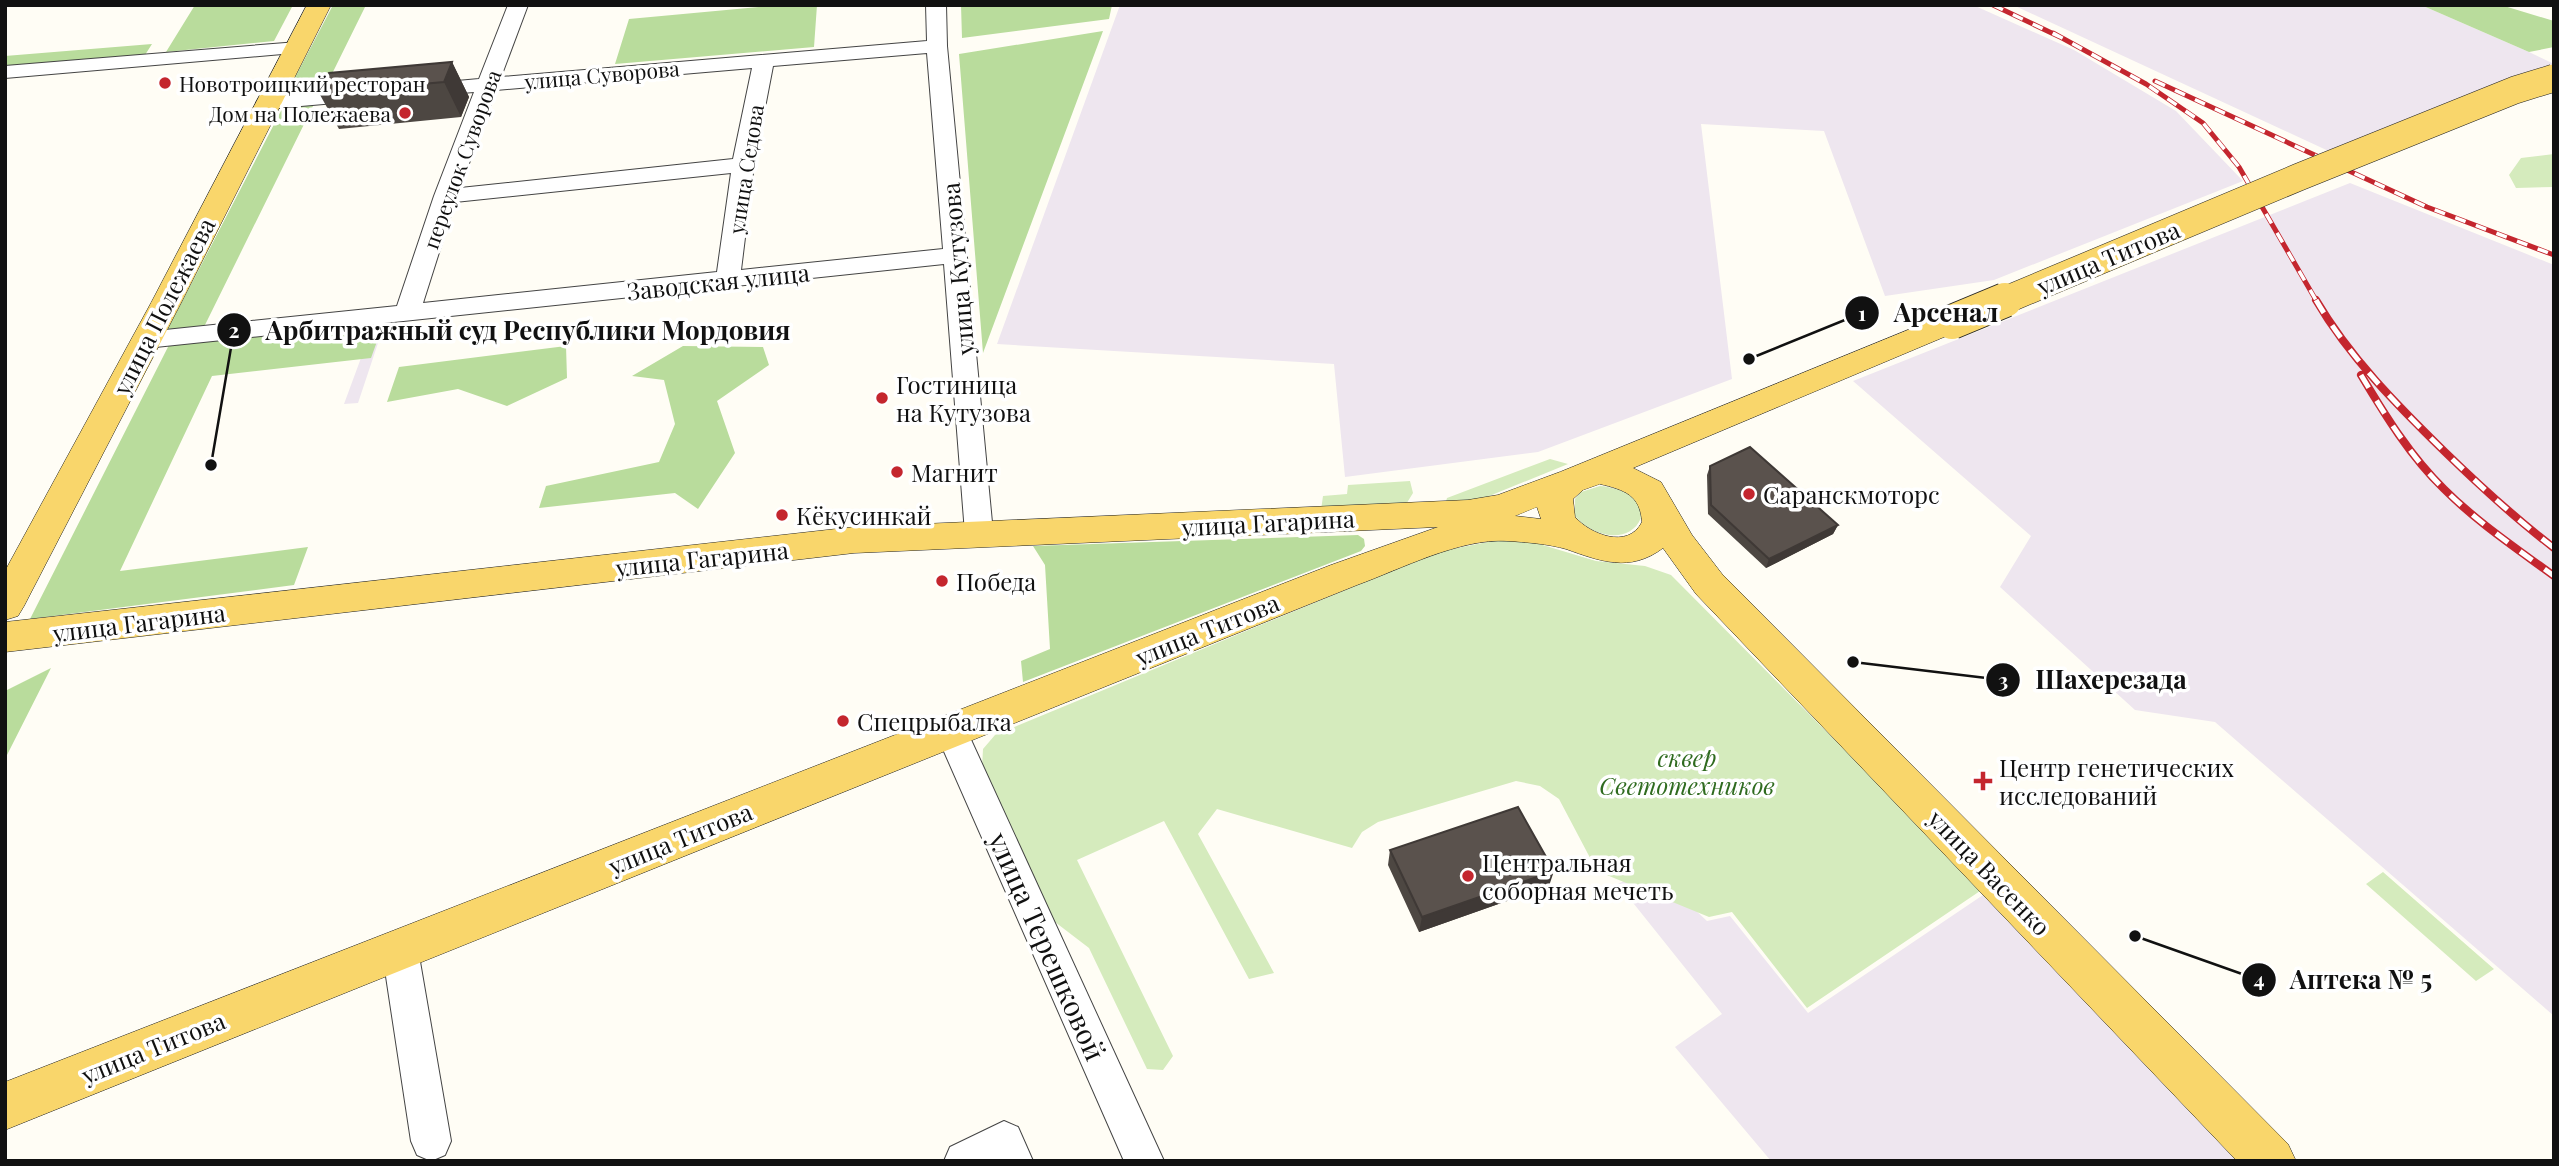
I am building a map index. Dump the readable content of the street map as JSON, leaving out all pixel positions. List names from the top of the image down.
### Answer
{
  "streets": {
    "main road": [
      "улица Титова",
      "улица Полежаева",
      "улица Гагарина",
      "улица Васенко"
    ],
    "street": [
      "улица Суворова",
      "переулок Суворова",
      "улица Седова",
      "улица Кутузова",
      "Заводская улица",
      "улица Терешковой"
    ]
  },
  "crossings": [
    ["улица Суворова", "переулок Суворова"],
    ["улица Суворова", "улица Седова"],
    ["улица Суворова", "улица Кутузова"],
    ["переулок Суворова", "Заводская улица"],
    ["улица Седова", "Заводская улица"],
    ["улица Титова", "улица Гагарина"],
    ["улица Титова", "улица Васенко"],
    ["улица Титова", "улица Терешковой"],
    ["улица Кутузова", "Заводская улица"],
    ["улица Кутузова", "улица Гагарина"],
    ["Заводская улица", "улица Полежаева"],
    ["улица Гагарина", "улица Васенко"]
  ],
  "parks": ["сквер Светотехников"],
  "places": {
    "other": [
      "Новотроицкий ресторан",
      "Дом на Полежаева",
      "Арсенал",
      "Гостиница на Кутузова",
      "Арбитражный суд Республики Мордовия",
      "Магнит",
      "Саранскмоторс",
      "Кёкусинкай",
      "Победа",
      "Шахерезада",
      "Спецрыбалка",
      "Центральная соборная мечеть",
      "Аптека № 5"
    ],
    "health": ["Центр генетических исследований"]
  }
}
